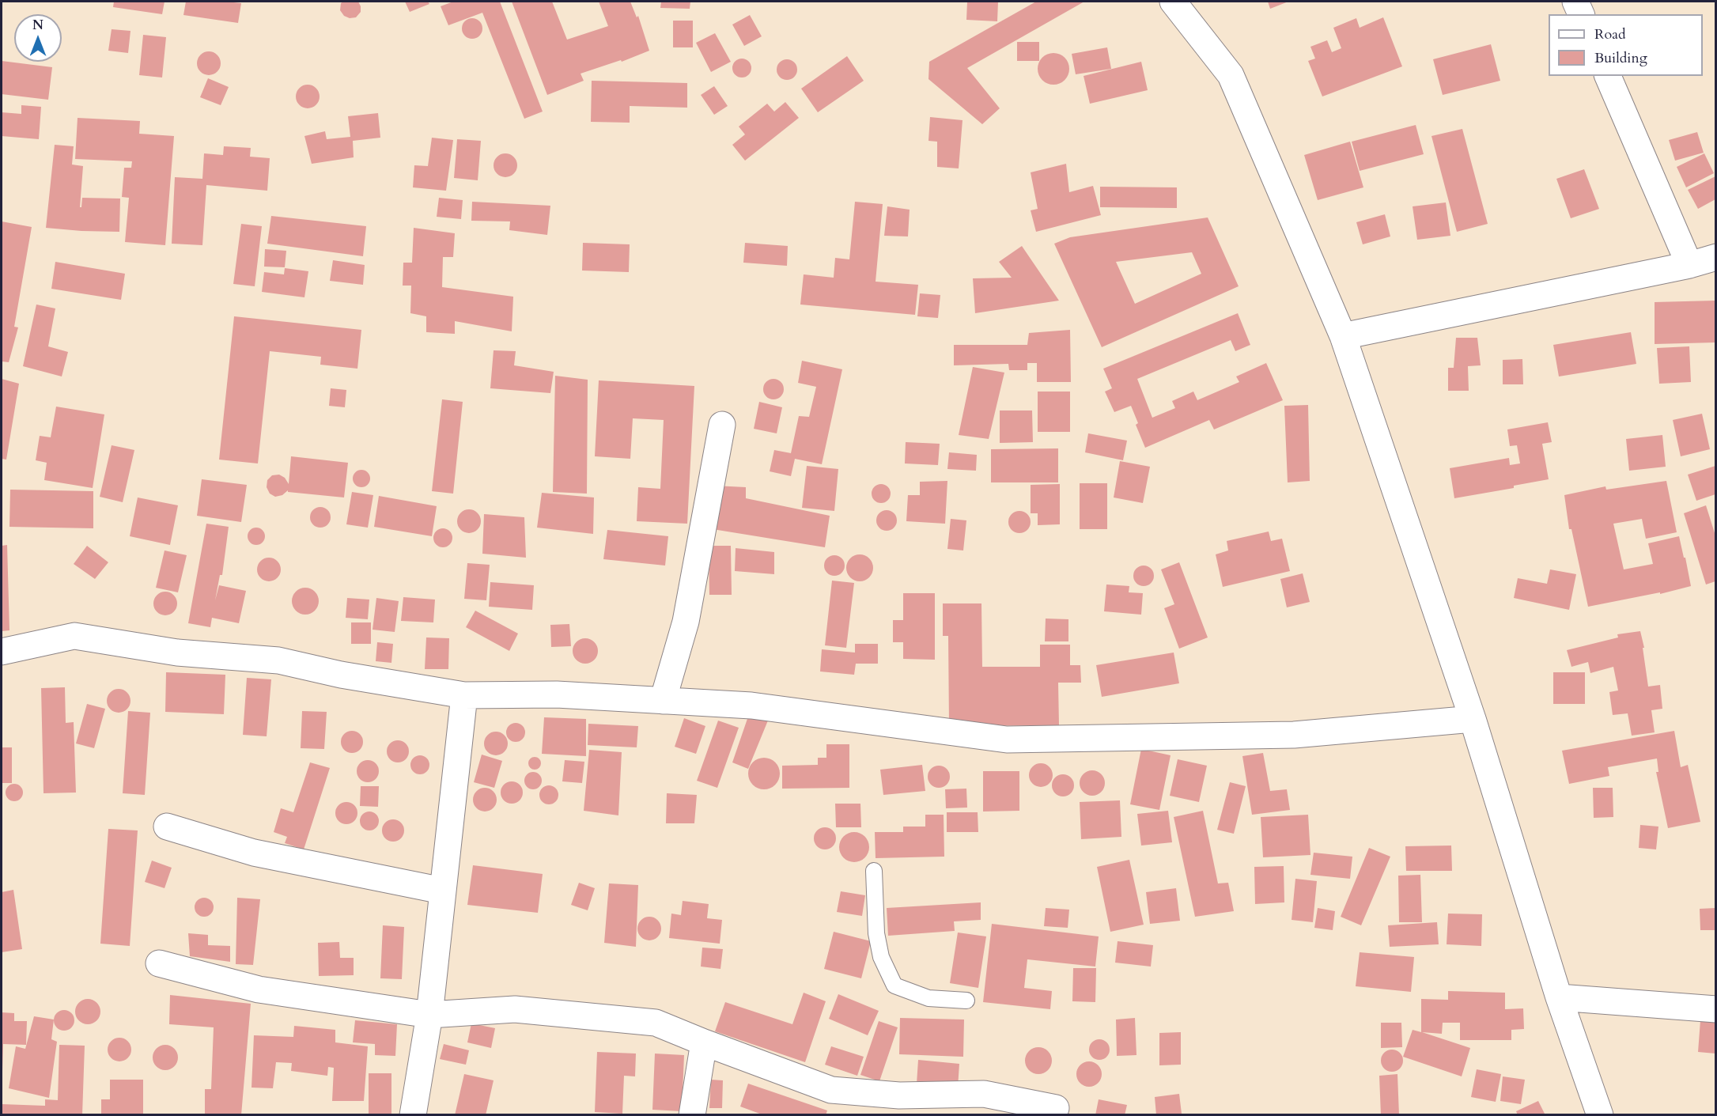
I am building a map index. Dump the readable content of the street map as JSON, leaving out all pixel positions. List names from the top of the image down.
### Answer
{
  "legend": ["Road", "Building"],
  "north": "top"
}
